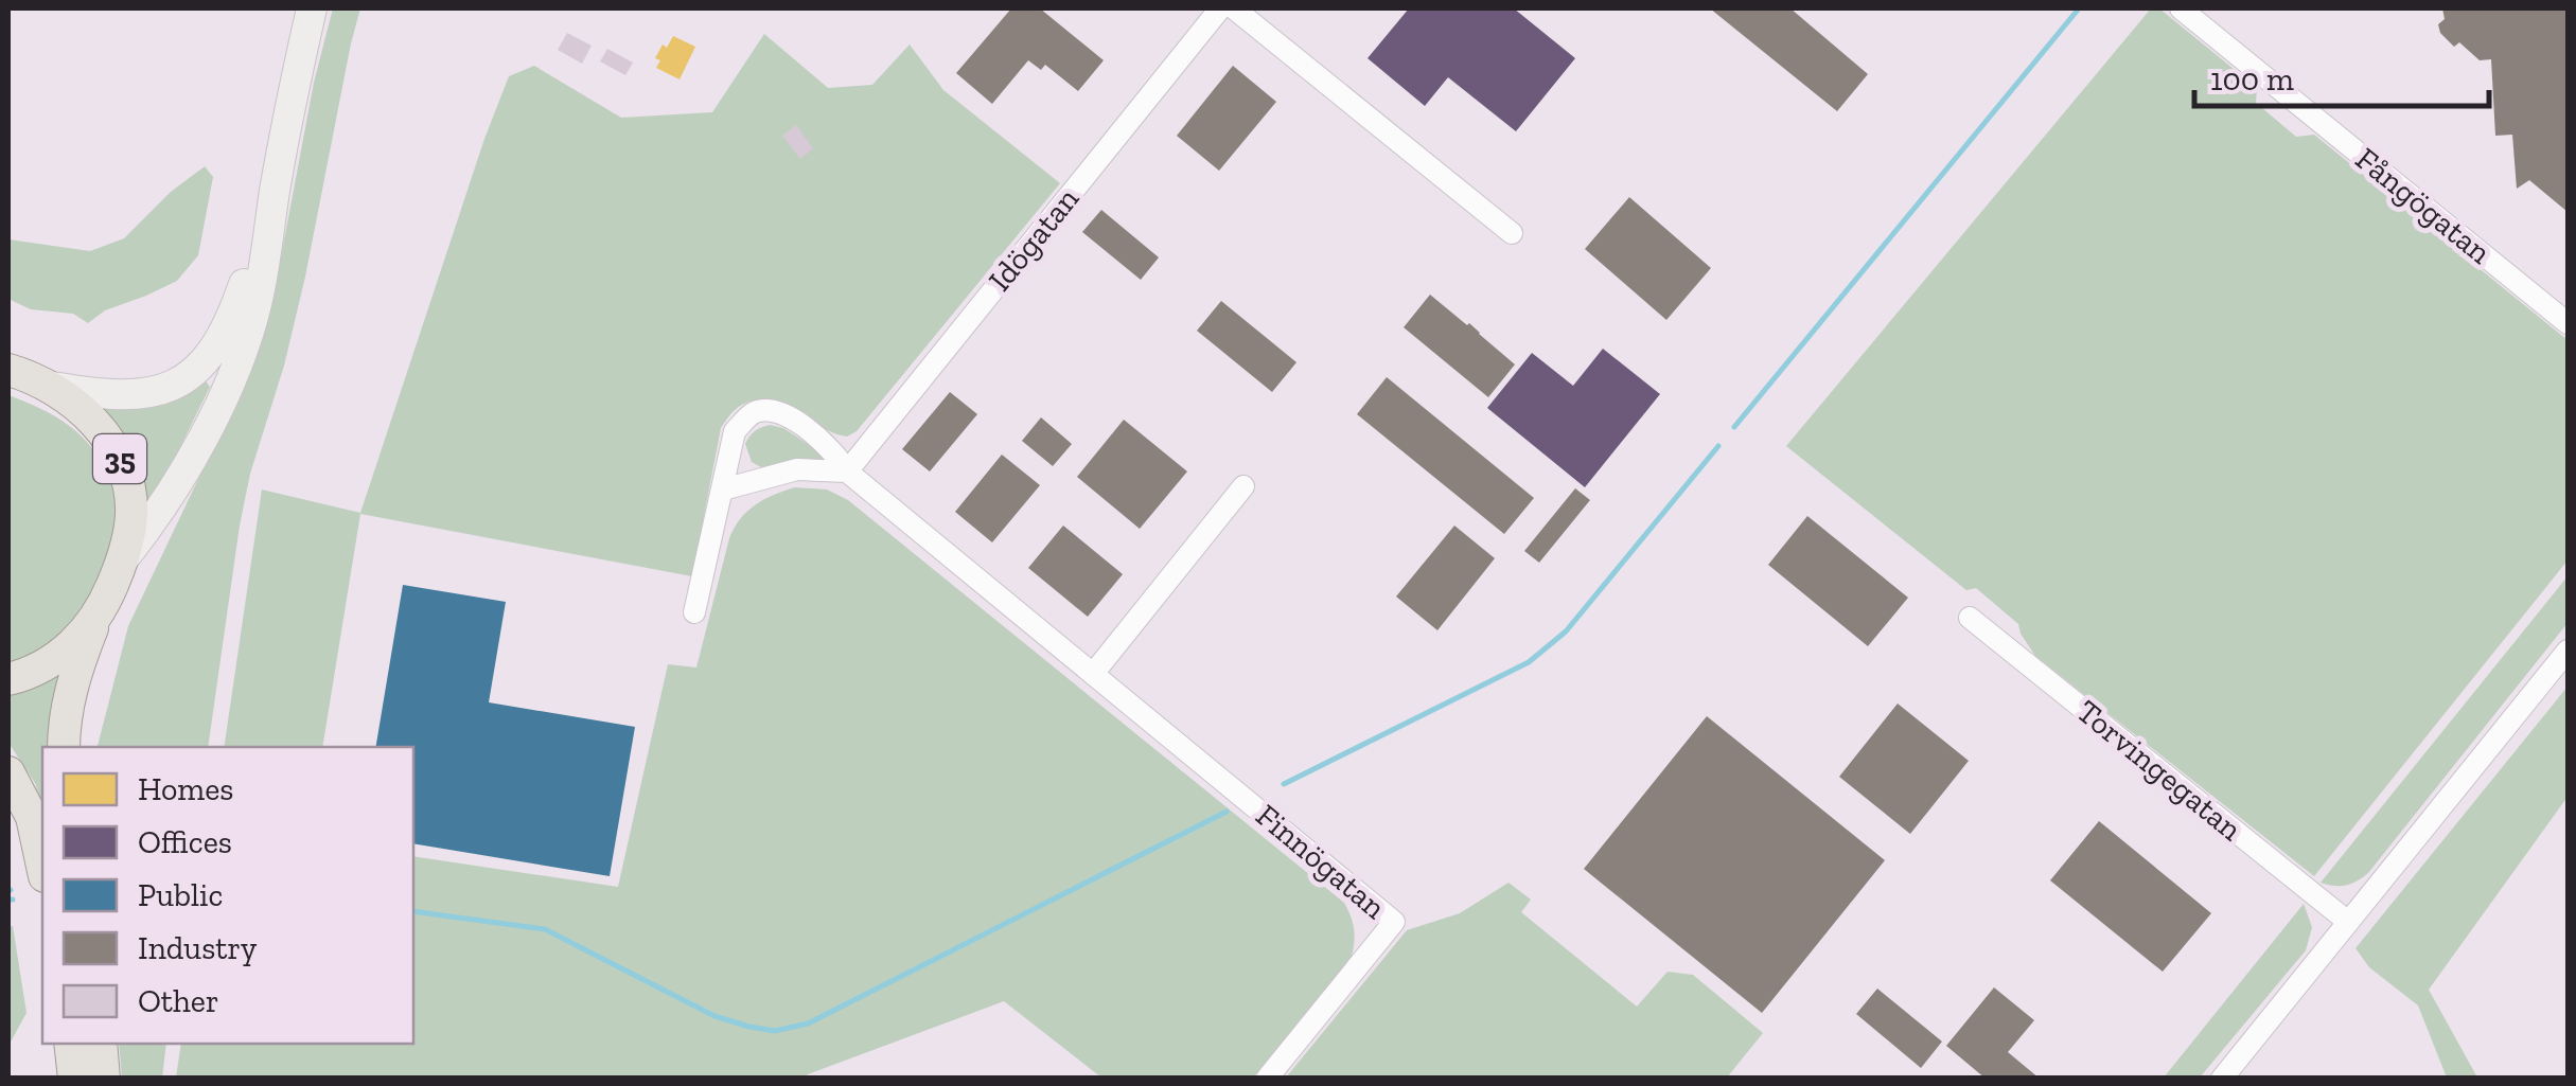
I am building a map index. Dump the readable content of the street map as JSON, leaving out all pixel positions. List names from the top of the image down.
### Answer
{
  "streets": {
    "main road": ["35"],
    "street": [
      "Fångögatan",
      "Idögatan",
      "Torvingegatan",
      "Finnögatan"
    ]
  },
  "crossings": [
    ["Idögatan", "Finnögatan"]
  ],
  "legend": [
    "Homes",
    "Offices",
    "Public",
    "Industry",
    "Other"
  ],
  "scale_bar": "100 m"
}
